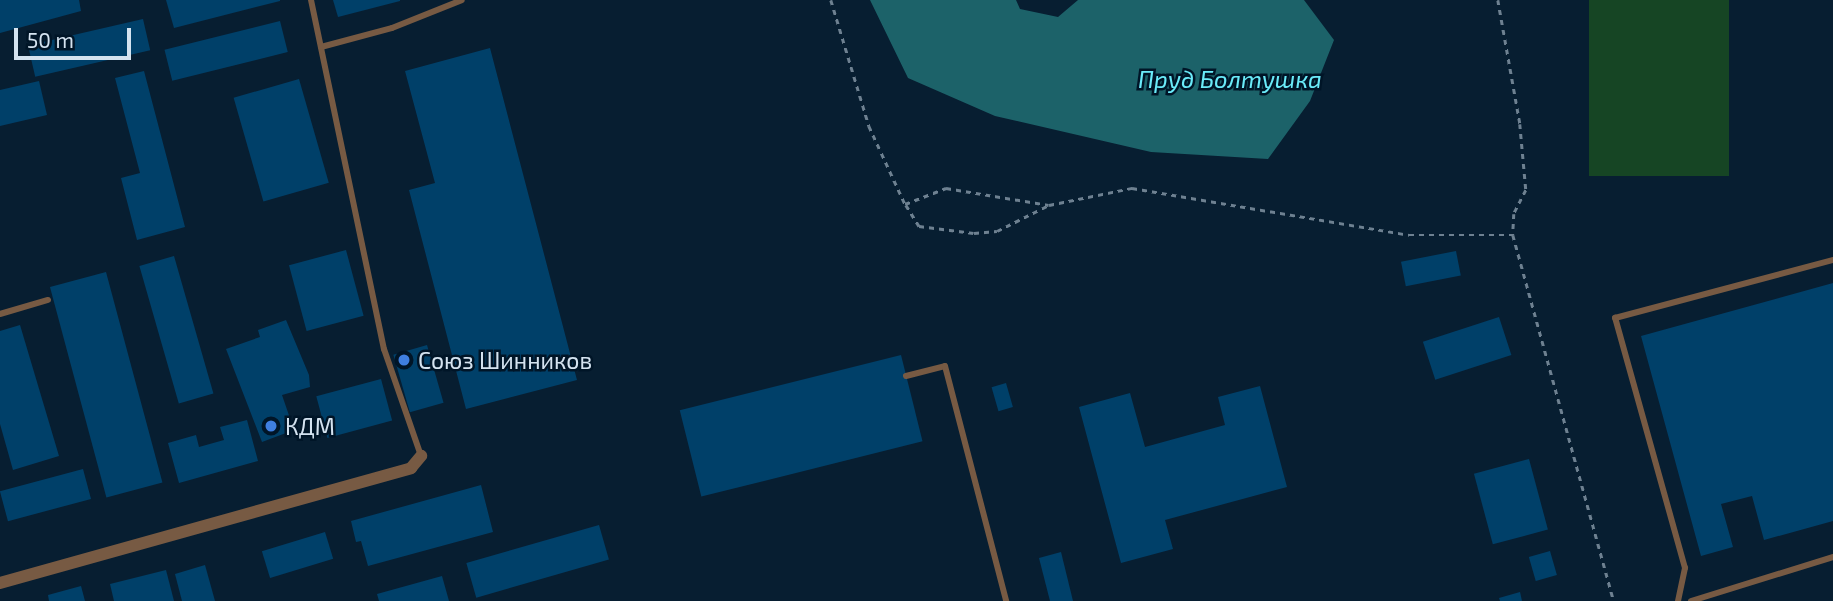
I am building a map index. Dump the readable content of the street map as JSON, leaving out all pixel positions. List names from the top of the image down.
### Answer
{
  "water": ["Пруд Болтушка"],
  "places": ["Союз Шинников", "КДМ"],
  "scale_bar": "50 m"
}
